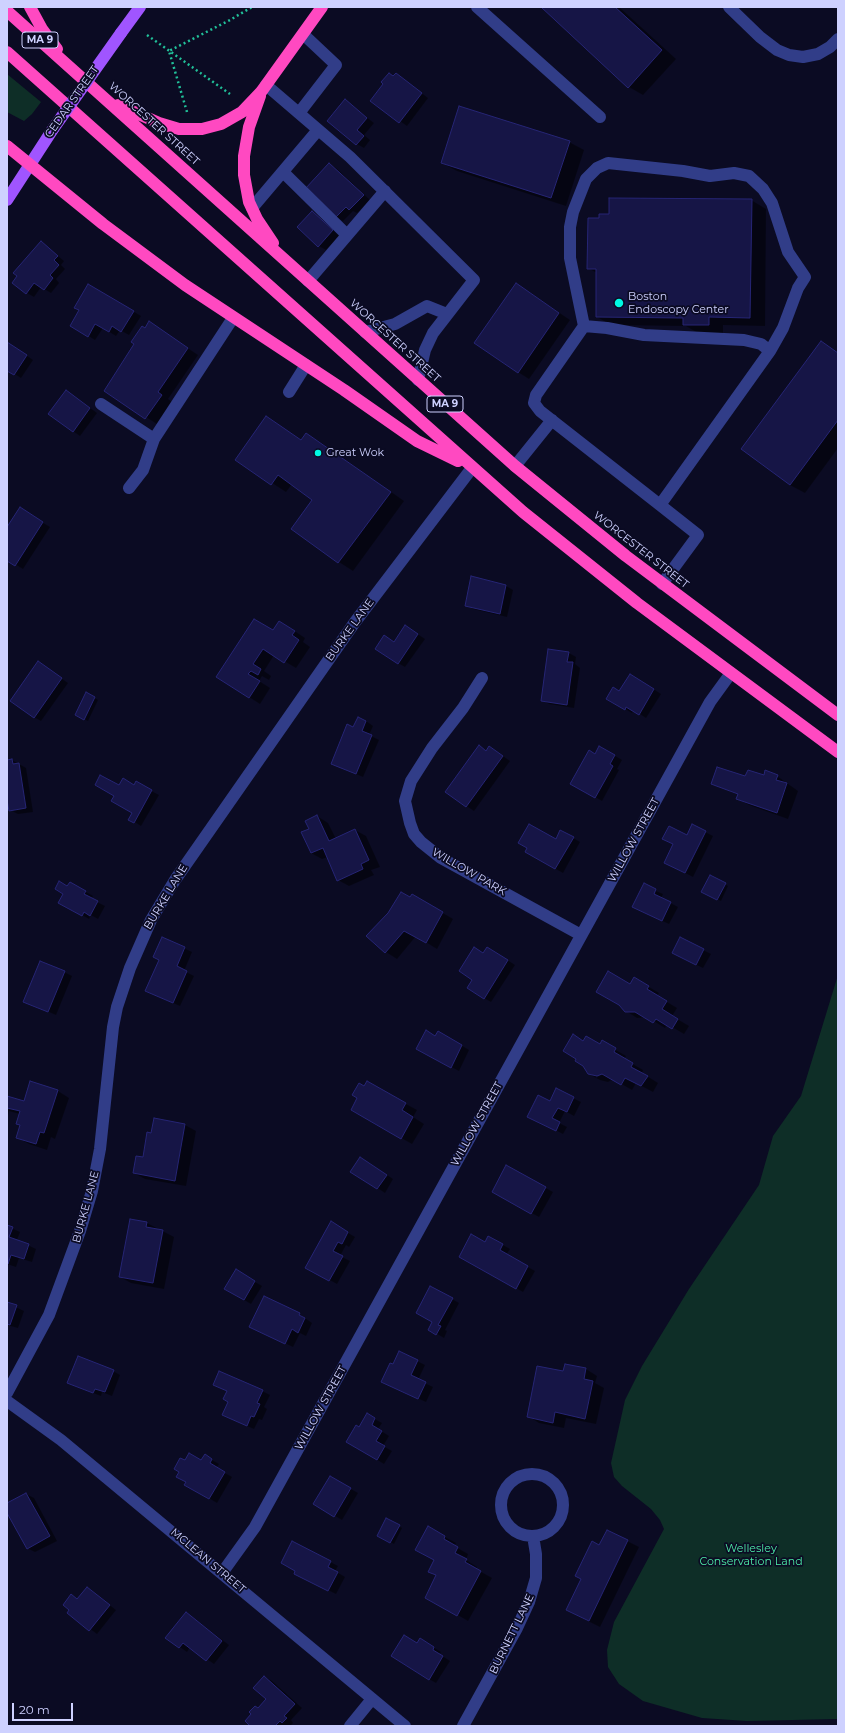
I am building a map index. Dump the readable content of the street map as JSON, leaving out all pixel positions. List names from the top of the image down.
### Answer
{
  "streets": {
    "highway": ["MA 9", "WORCESTER STREET"],
    "main road": ["CEDAR STREET"],
    "street": [
      "BURKE LANE",
      "WILLOW STREET",
      "WILLOW PARK",
      "MCLEAN STREET",
      "BURNETT LANE"
    ]
  },
  "crossings": [
    ["MA 9", "BURKE LANE"],
    ["MA 9", "WILLOW STREET"],
    ["WILLOW STREET", "WILLOW PARK"],
    ["WILLOW STREET", "MCLEAN STREET"]
  ],
  "parks": ["Wellesley Conservation Land"],
  "places": ["Boston Endoscopy Center", "Great Wok"],
  "scale_bar": "20 m"
}
